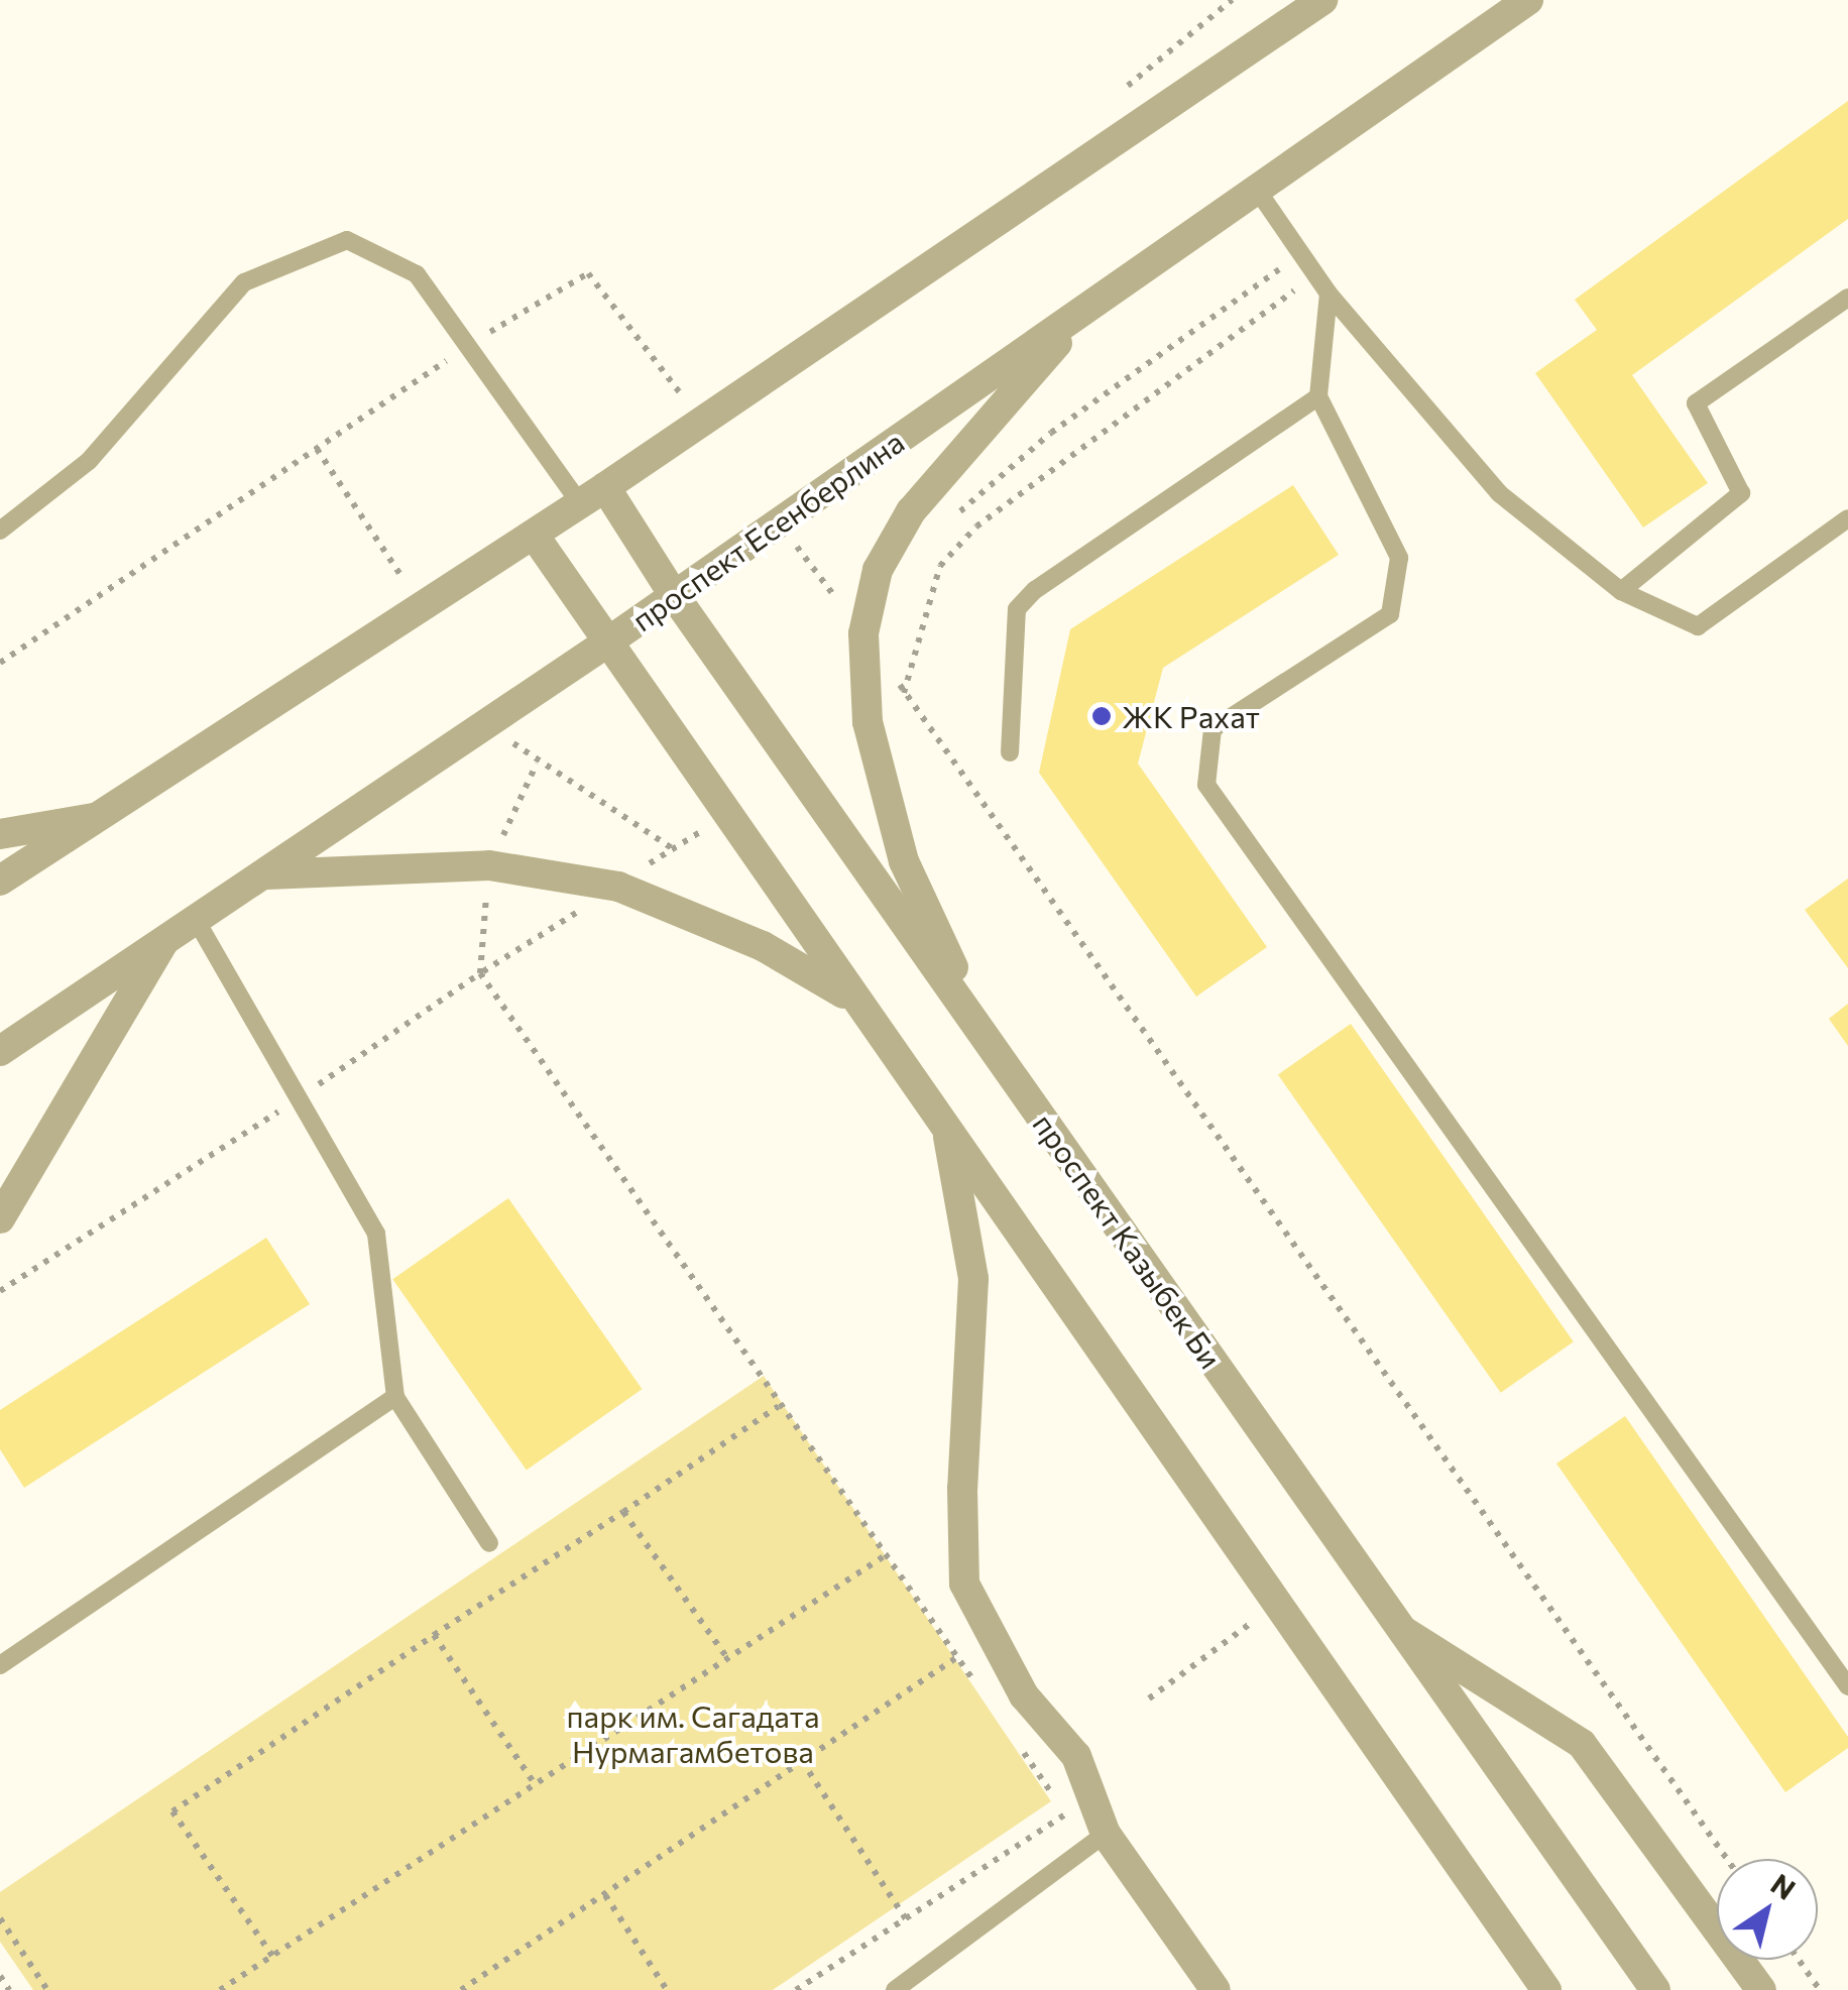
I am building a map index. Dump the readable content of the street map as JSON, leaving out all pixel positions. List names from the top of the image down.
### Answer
{
  "streets": {
    "street": ["проспект Есенберлина", "проспект Казыбек Би"]
  },
  "crossings": [
    ["проспект Есенберлина", "проспект Казыбек Би"]
  ],
  "parks": ["парк им. Сагадата Нурмагамбетова"],
  "places": ["ЖК Рахат"],
  "north": "top right"
}
